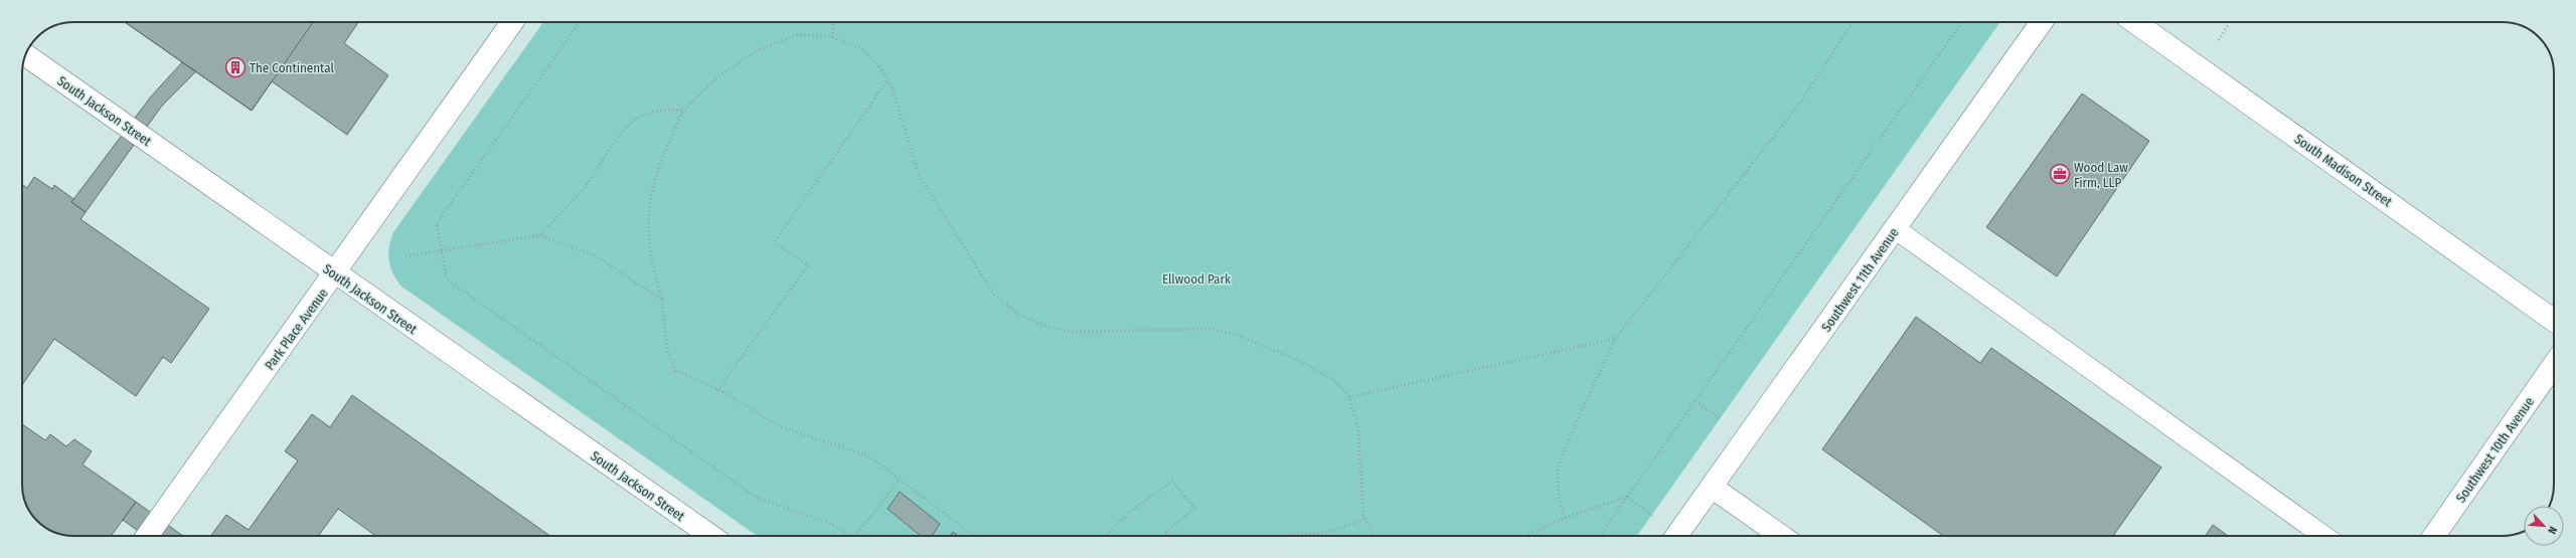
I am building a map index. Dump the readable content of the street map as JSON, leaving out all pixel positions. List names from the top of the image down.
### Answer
{
  "streets": {
    "street": [
      "South Jackson Street",
      "South Madison Street",
      "Southwest 11th Avenue",
      "Park Place Avenue",
      "Southwest 10th Avenue"
    ]
  },
  "crossings": [
    ["South Jackson Street", "Park Place Avenue"]
  ],
  "parks": ["Ellwood Park"],
  "places": {
    "building": ["The Continental"],
    "office": ["Wood Law Firm, LLP"]
  },
  "north": "bottom right"
}
